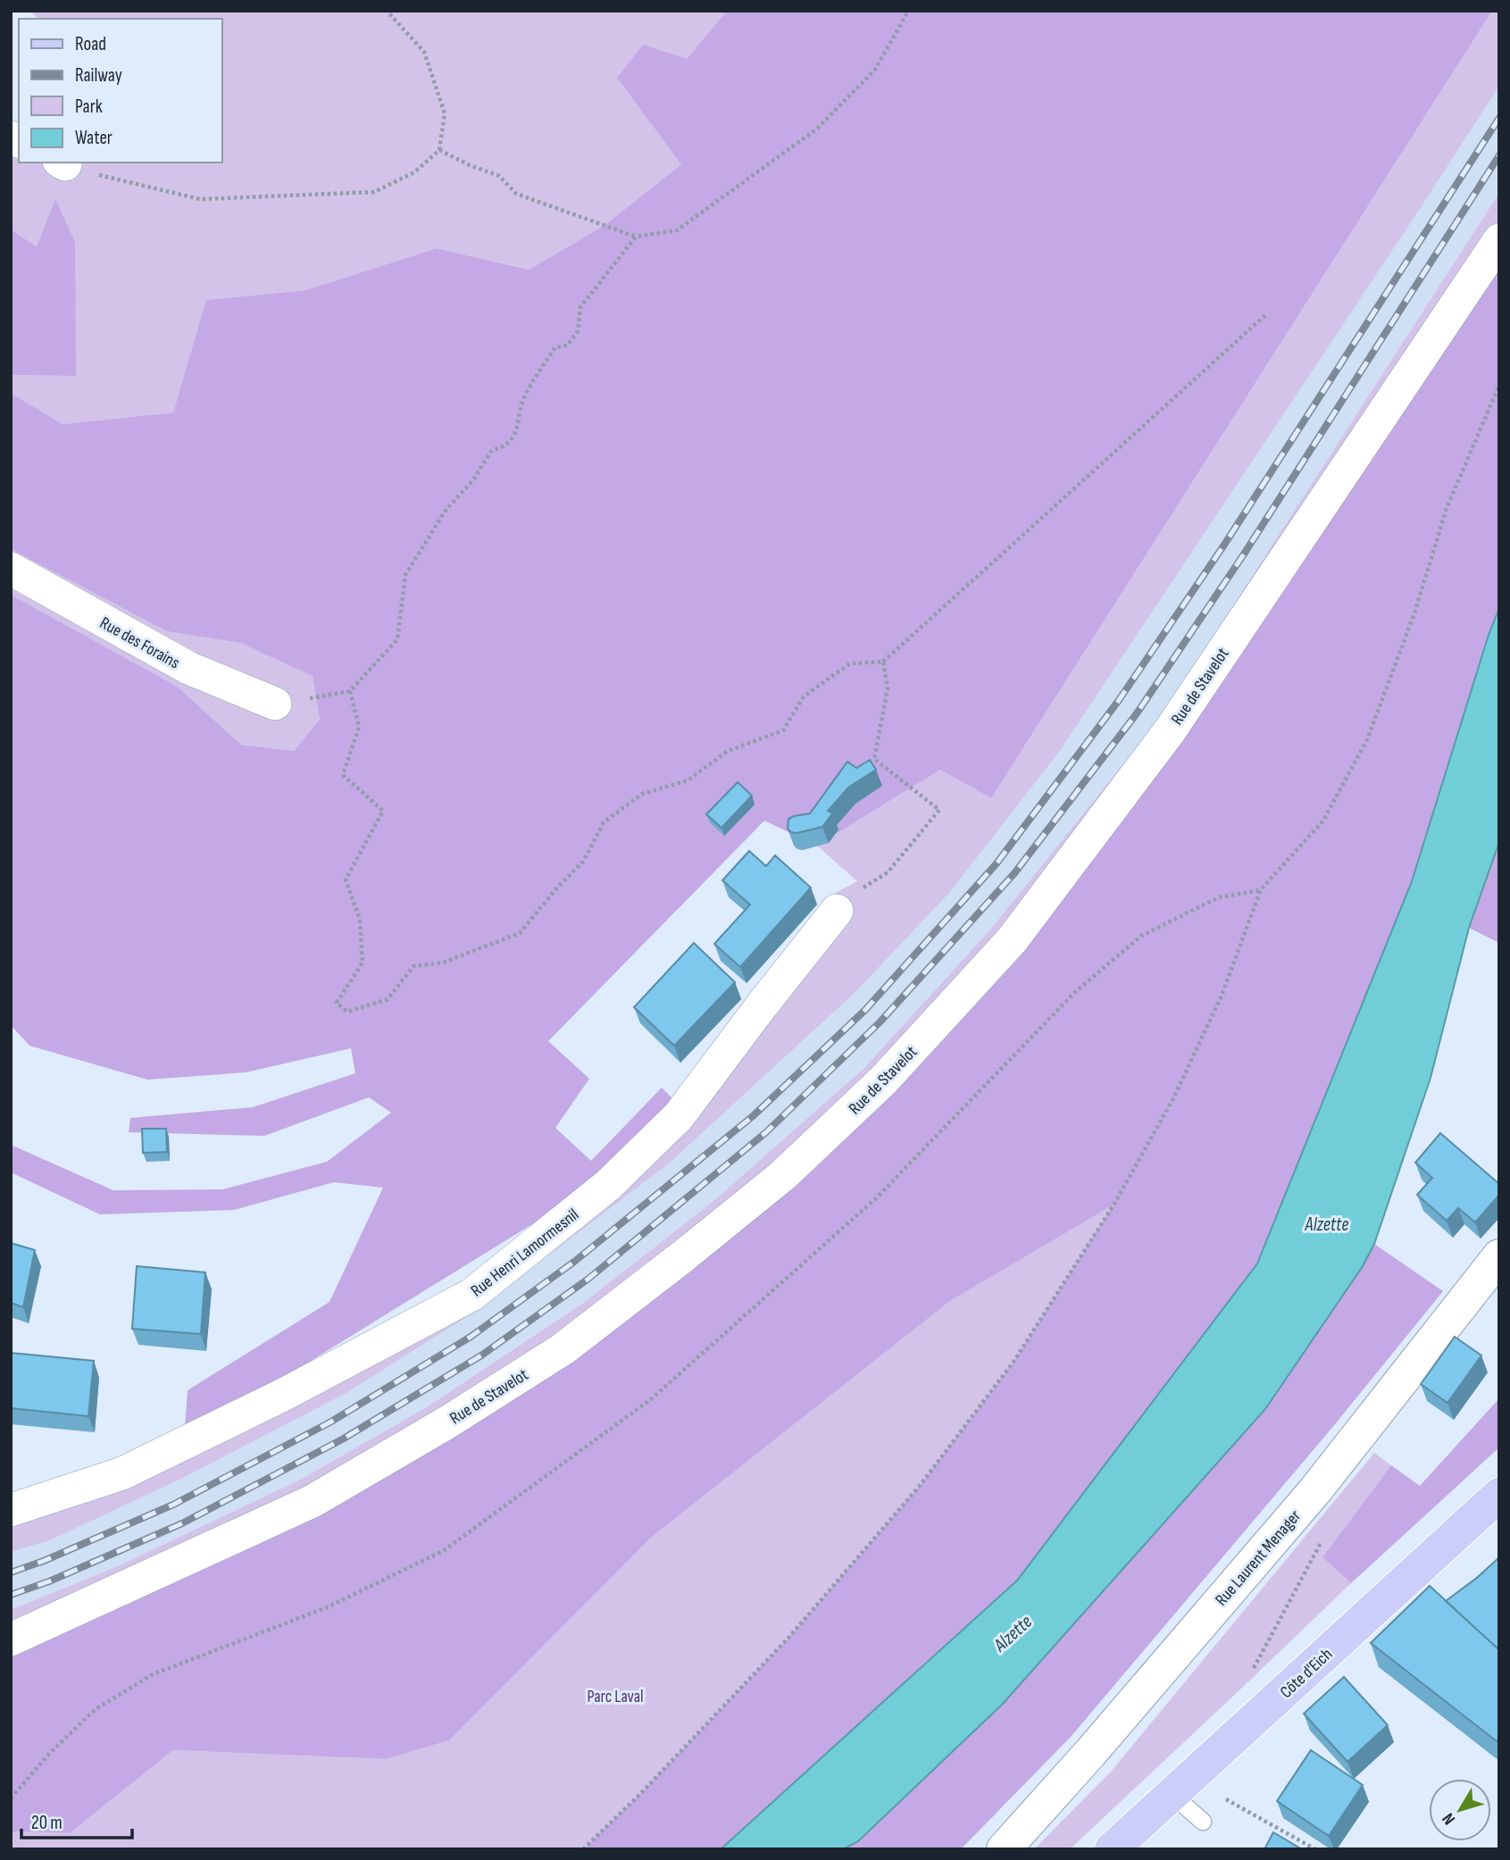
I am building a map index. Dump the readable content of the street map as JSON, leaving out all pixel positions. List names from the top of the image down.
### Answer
{
  "streets": {
    "main road": ["Rue Laurent Menager", "Côte d'Eich"],
    "street": ["Rue des Forains", "Rue de Stavelot", "Rue Henri Lamormesnil"]
  },
  "water": ["Alzette"],
  "parks": ["Parc Laval"],
  "legend": [
    "Road",
    "Railway",
    "Park",
    "Water"
  ],
  "scale_bar": "20 m",
  "north": "bottom left"
}
